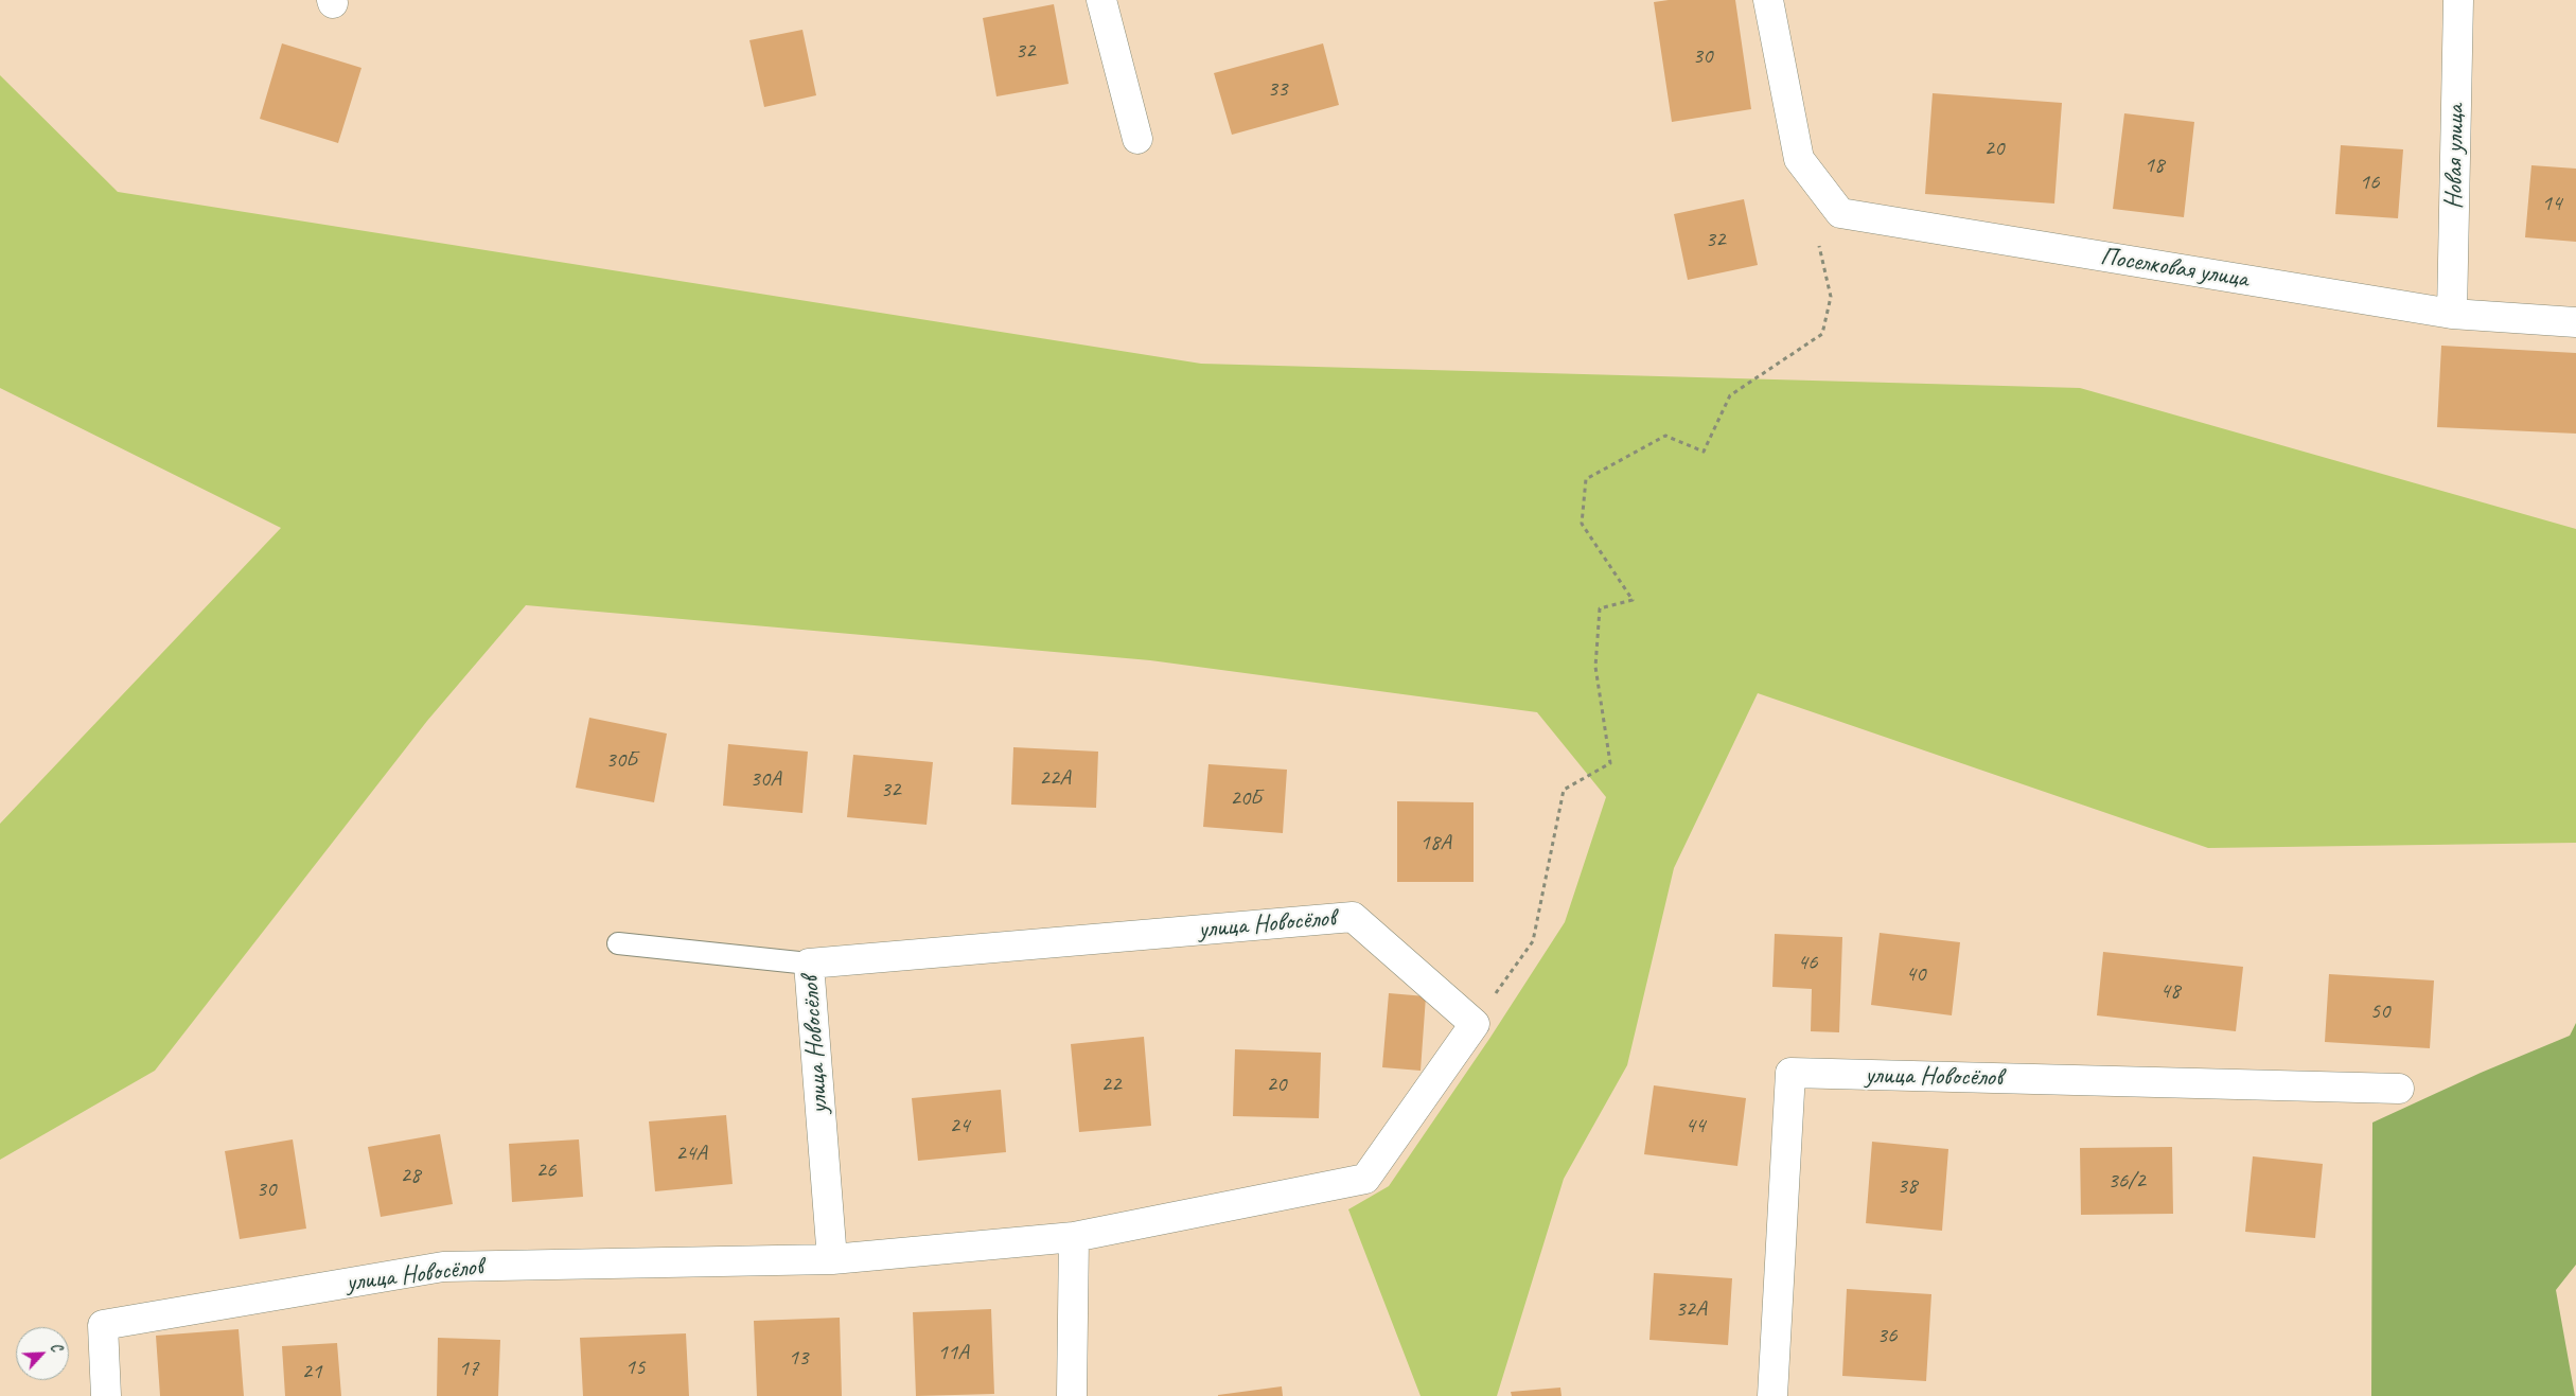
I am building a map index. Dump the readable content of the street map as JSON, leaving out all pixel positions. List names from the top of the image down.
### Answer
{
  "streets": {
    "street": ["Новая улица", "Поселковая улица", "улица Новосёлов"]
  },
  "crossings": [
    ["Новая улица", "Поселковая улица"]
  ],
  "house_numbers": [
    "32",
    "30",
    "33",
    "20",
    "18",
    "16",
    "14",
    "32",
    "30Б",
    "22А",
    "30А",
    "32",
    "20Б",
    "18А",
    "46",
    "40",
    "48",
    "50",
    "22",
    "20",
    "24",
    "44",
    "24А",
    "26",
    "28",
    "36/2",
    "38",
    "30",
    "32А",
    "36",
    "11А",
    "13",
    "15",
    "17",
    "21"
  ],
  "north": "top right"
}
